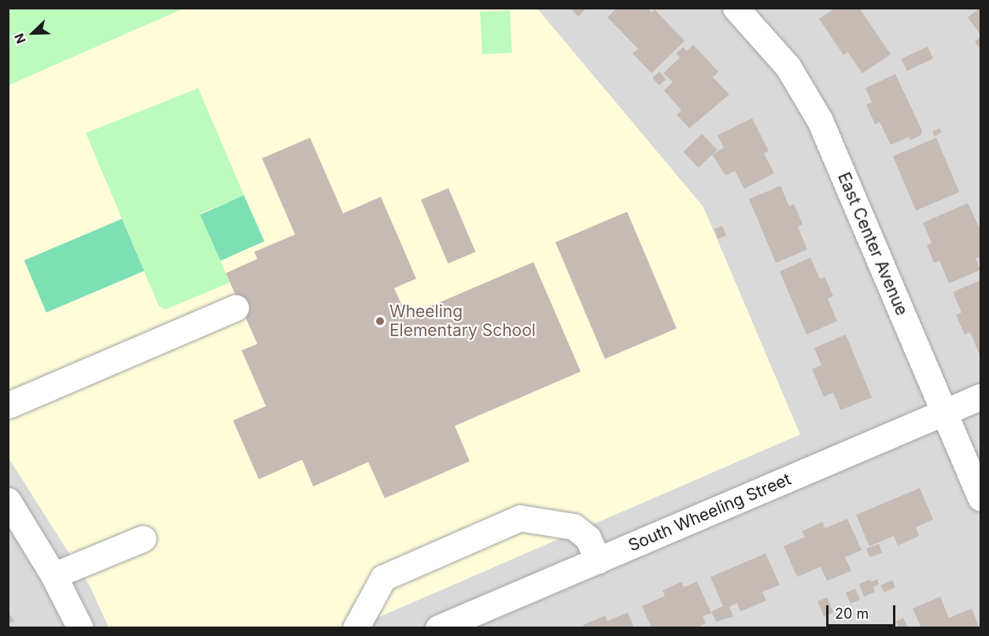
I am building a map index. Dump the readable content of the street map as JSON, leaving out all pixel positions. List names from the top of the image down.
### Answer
{
  "streets": {
    "street": ["East Center Avenue", "South Wheeling Street"]
  },
  "crossings": [
    ["East Center Avenue", "South Wheeling Street"]
  ],
  "places": ["Wheeling Elementary School"],
  "scale_bar": "20 m",
  "north": "bottom left"
}
